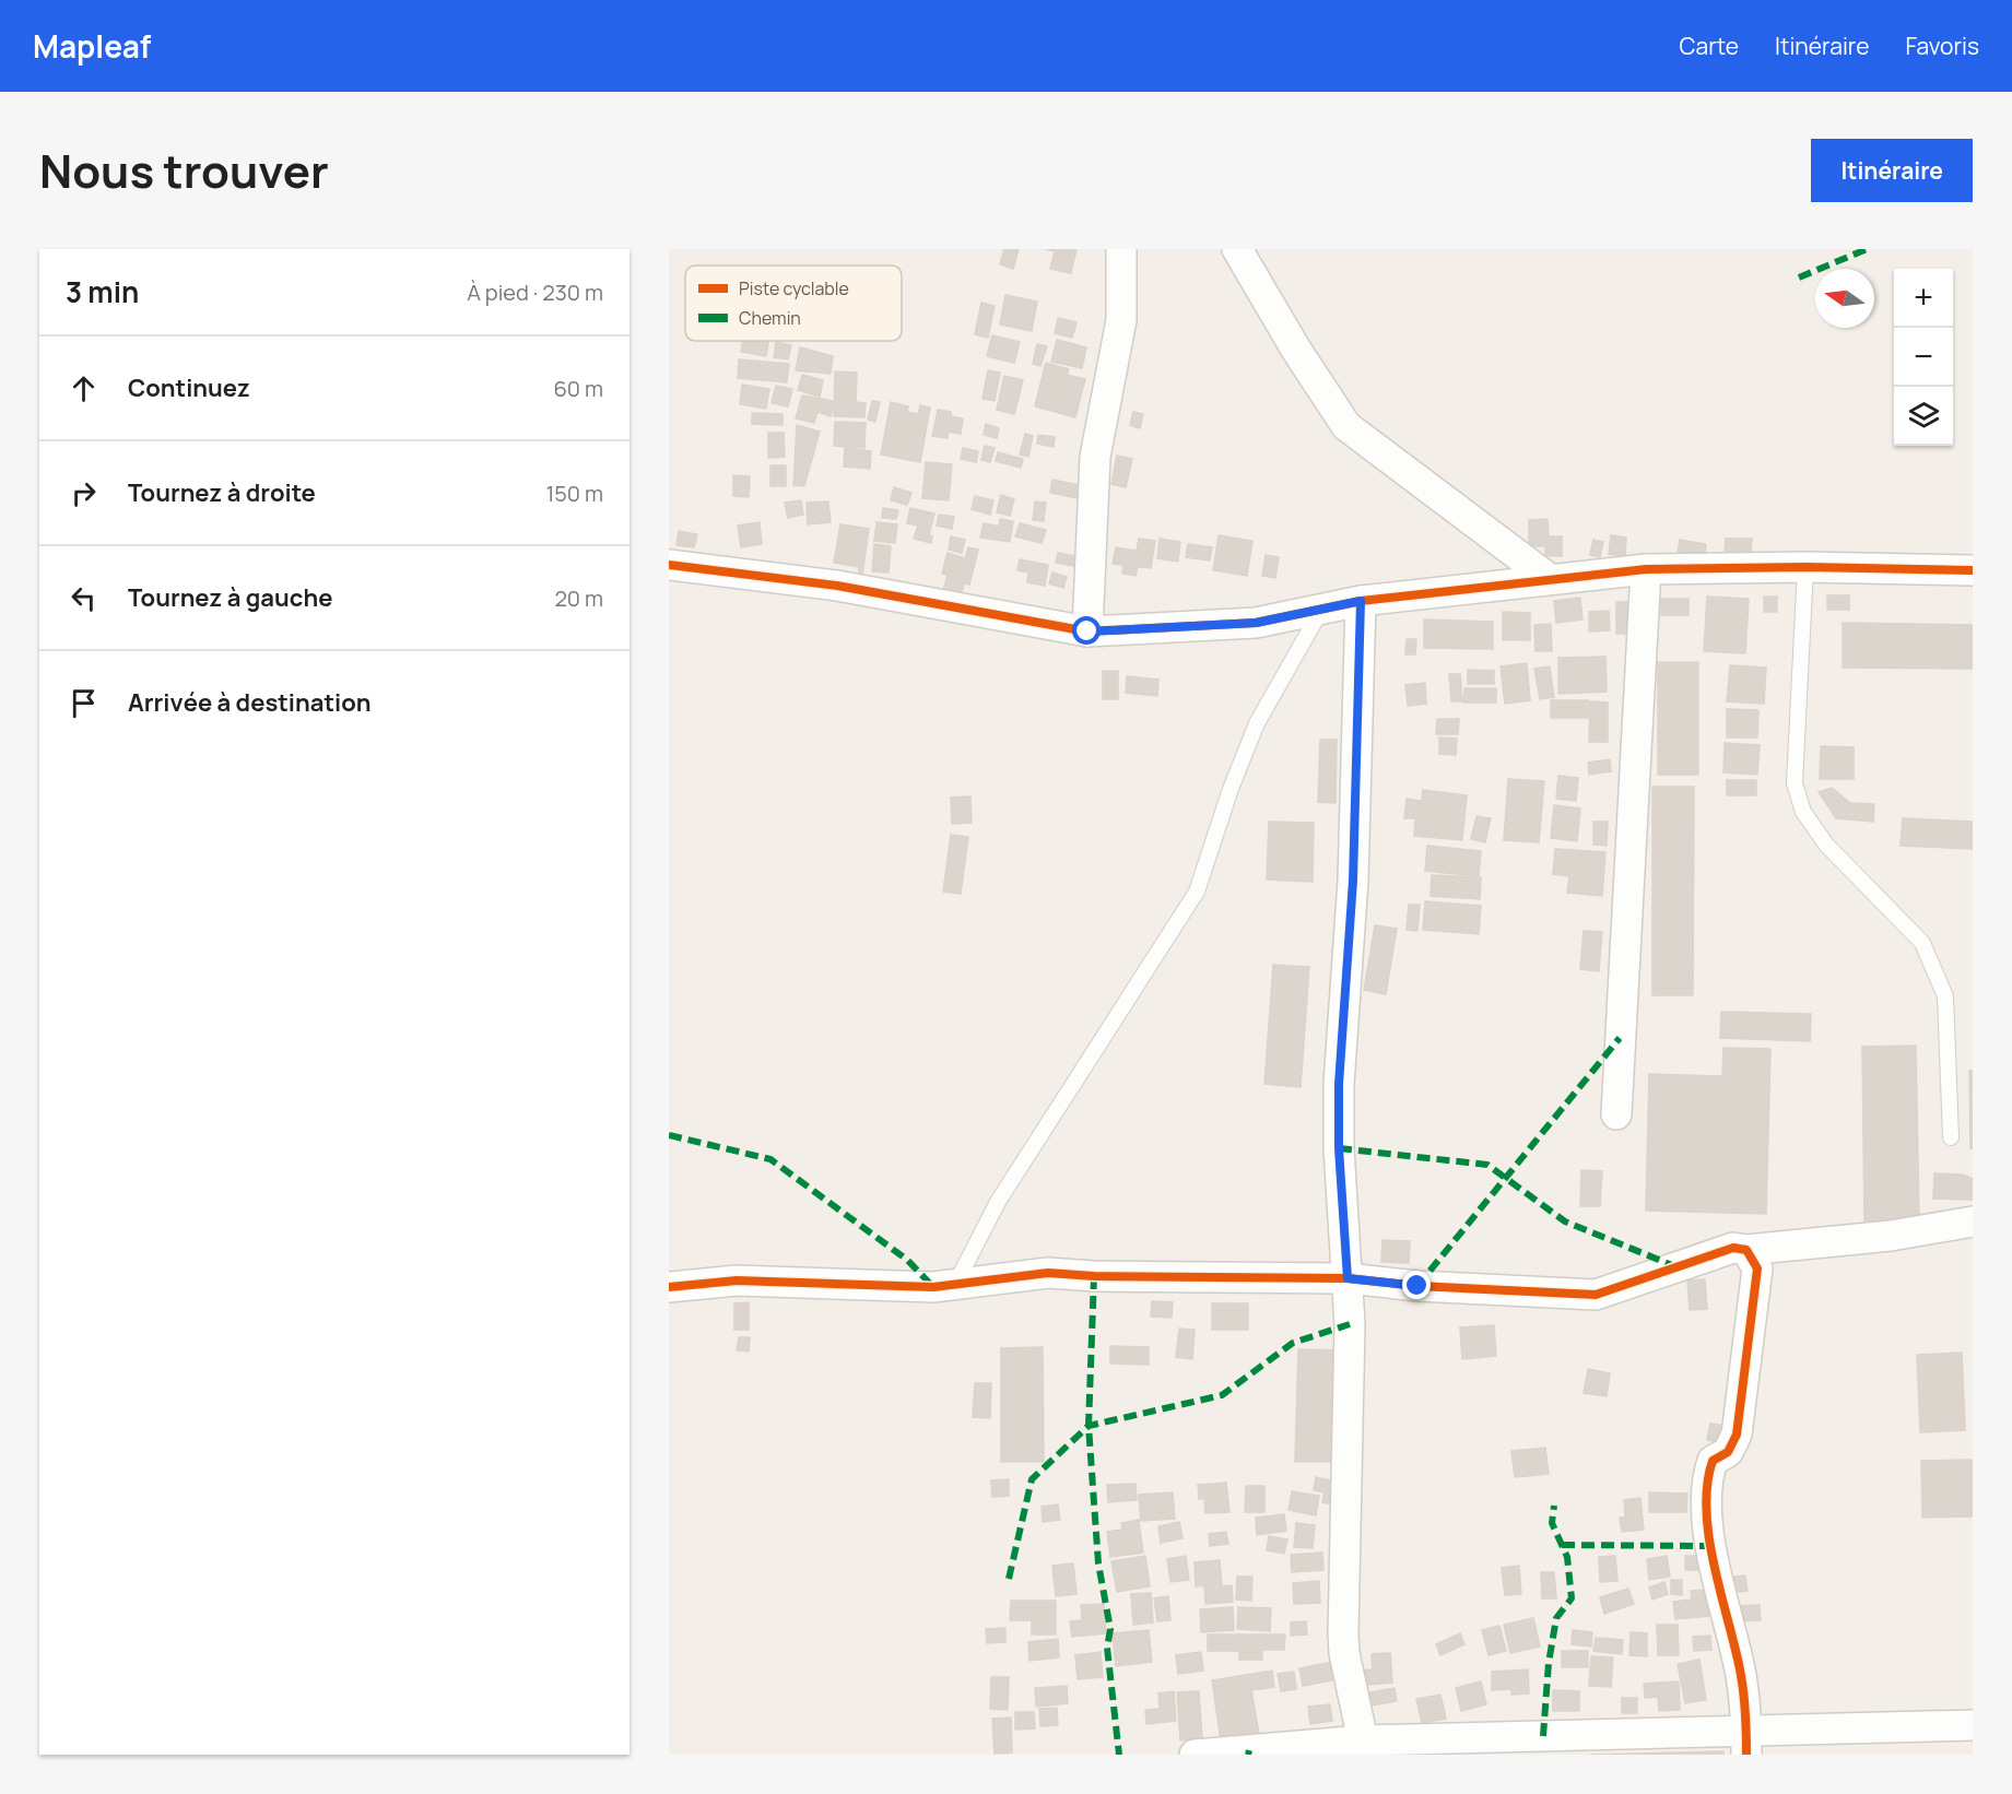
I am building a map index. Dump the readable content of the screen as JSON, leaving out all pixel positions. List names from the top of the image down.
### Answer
{
  "legend": ["Piste cyclable", "Chemin"],
  "north": "left",
  "page": {
    "header": "Mapleaf",
    "nav": ["Carte", "Itinéraire", "Favoris"],
    "title": "Nous trouver",
    "buttons": "Itinéraire",
    "heading": ["3 min", "À pied · 230 m"],
    "map_buttons": ["+", "−"],
    "list": [
      ["Continuez", "60 m"],
      ["Tournez à droite", "150 m"],
      ["Tournez à gauche", "20 m"],
      "Arrivée à destination"
    ]
  }
}
